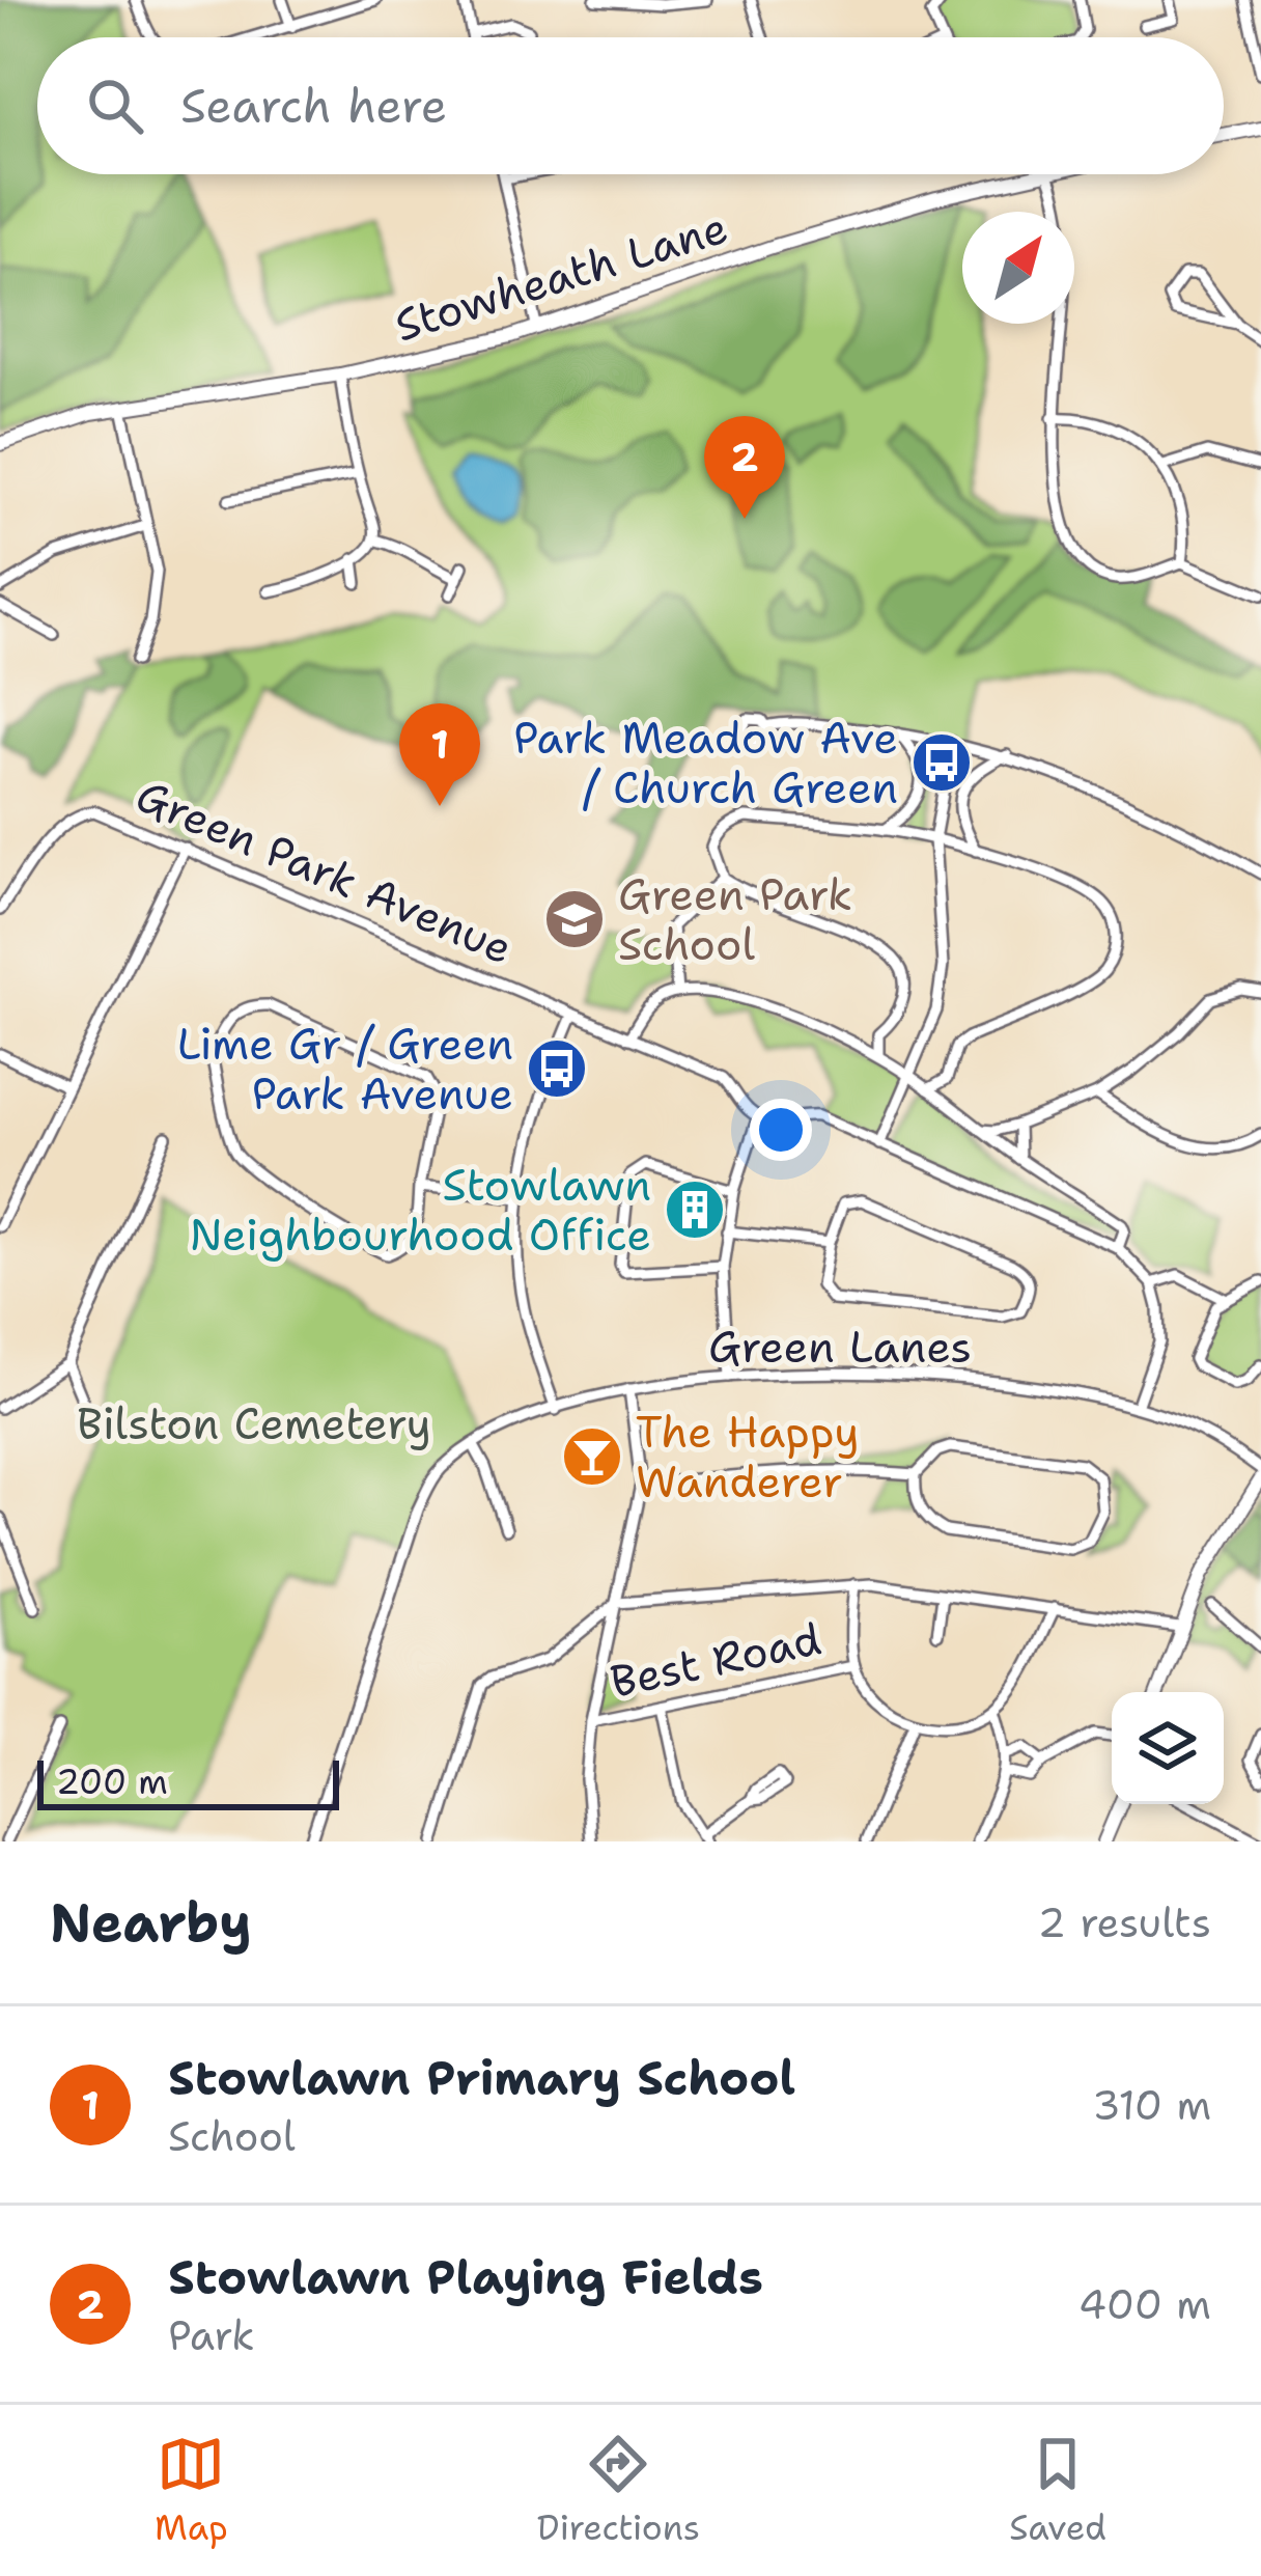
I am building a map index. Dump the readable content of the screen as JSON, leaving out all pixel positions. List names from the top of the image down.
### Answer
{
  "streets": {
    "street": [
      "Stowheath Lane",
      "Green Park Avenue",
      "Green Lanes",
      "Best Road"
    ]
  },
  "parks": ["Bilston Cemetery"],
  "places": {
    "bus stop": ["Park Meadow Ave / Church Green", "Lime Gr / Green Park Avenue"],
    "school or university": ["Green Park School"],
    "building": ["Stowlawn Neighbourhood Office"],
    "bar": ["The Happy Wanderer"]
  },
  "scale_bar": "200 m",
  "north": "top right",
  "page": {
    "search": "Search here",
    "pins": ["2", "1"],
    "scale": "200 m",
    "heading": ["Nearby", "2 results"],
    "list": [
      {
        "mark": "1",
        "name": "Stowlawn Primary School",
        "note": "School",
        "value": "310 m"
      },
      {
        "mark": "2",
        "name": "Stowlawn Playing Fields",
        "note": "Park",
        "value": "400 m"
      }
    ],
    "nav": ["Map", "Directions", "Saved"]
  }
}
